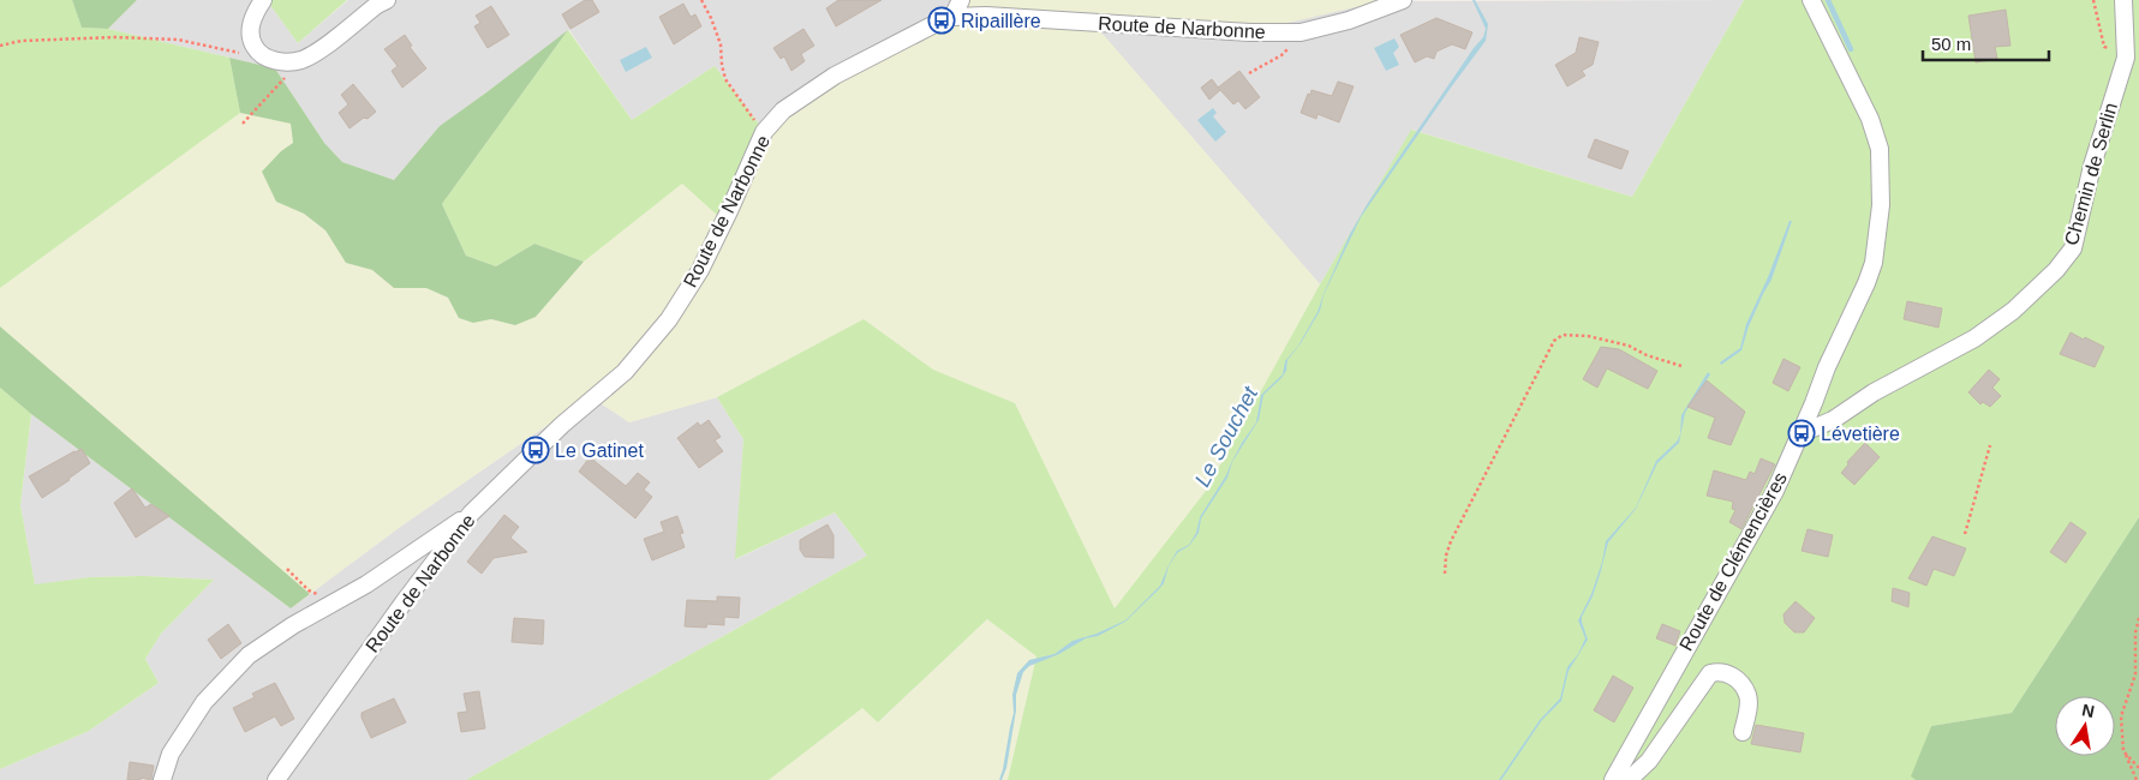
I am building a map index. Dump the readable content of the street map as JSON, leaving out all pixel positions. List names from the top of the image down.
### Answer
{
  "streets": {
    "street": ["Route de Narbonne", "Chemin de Serlin", "Route de Clémencières"]
  },
  "crossings": [
    ["Chemin de Serlin", "Route de Clémencières"]
  ],
  "water": ["Le Souchet"],
  "places": {
    "bus stop": ["Ripaillère", "Lévetière", "Le Gatinet"]
  },
  "scale_bar": "50 m",
  "north": "top"
}
